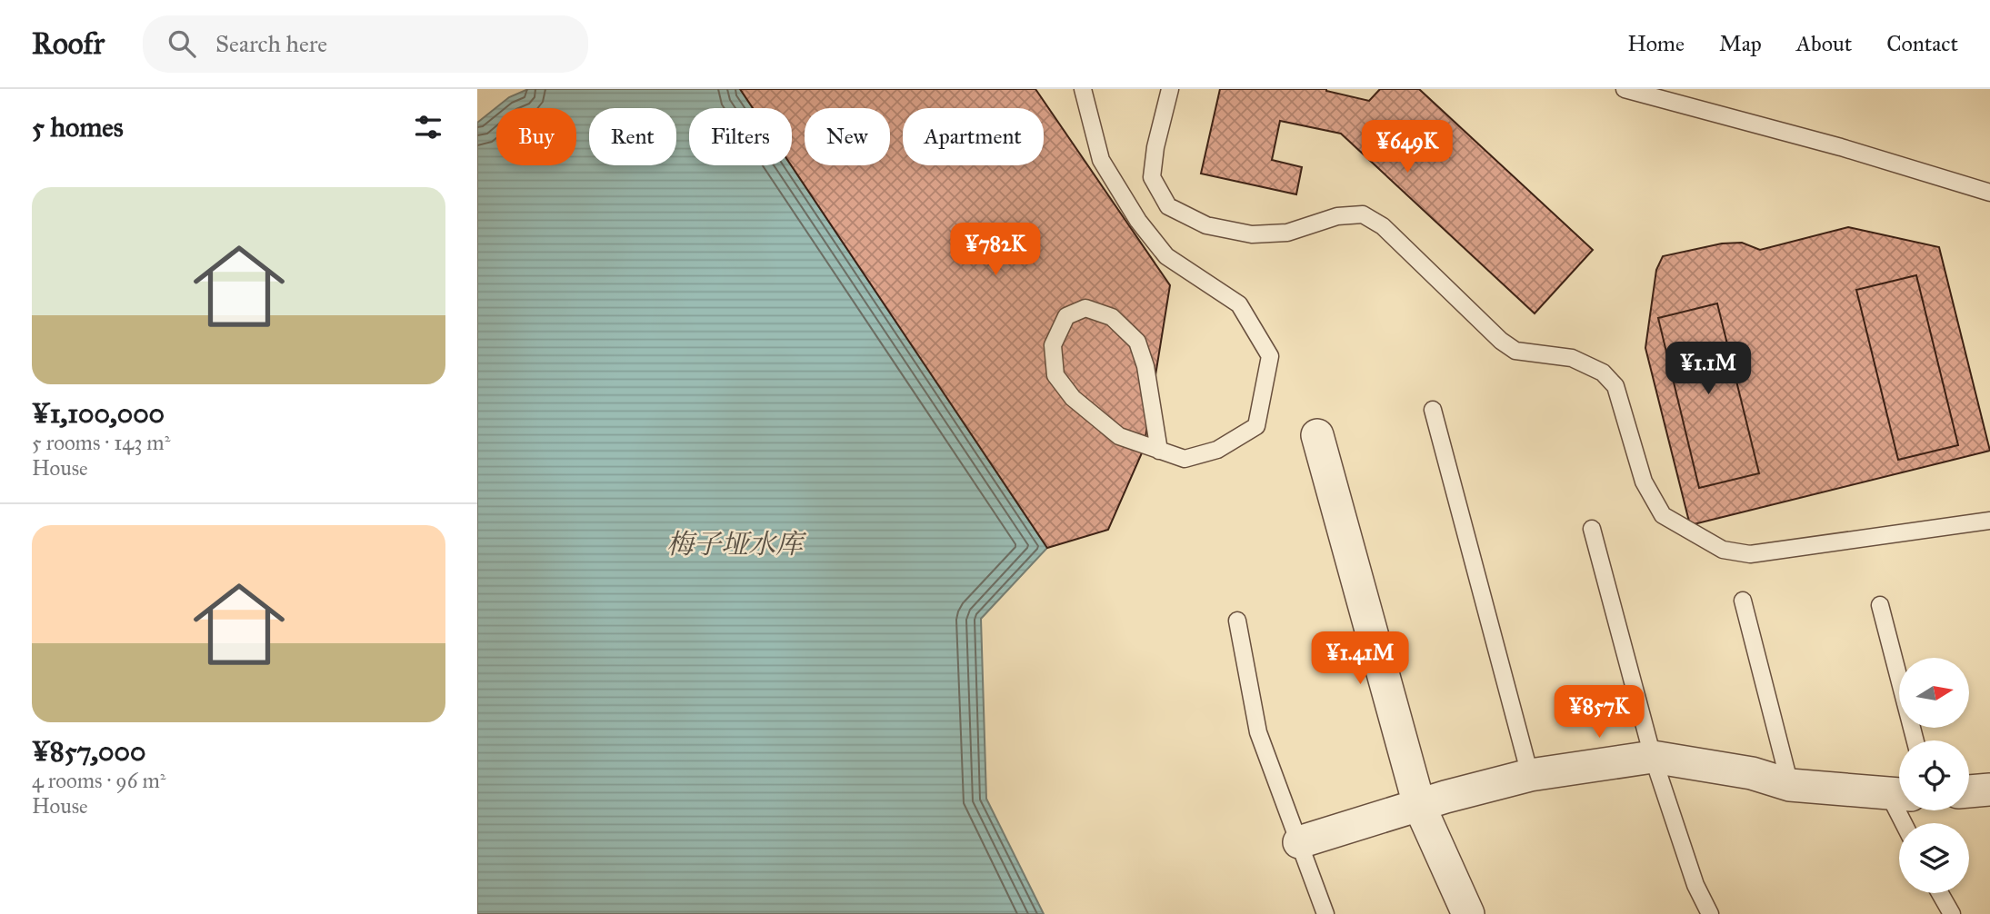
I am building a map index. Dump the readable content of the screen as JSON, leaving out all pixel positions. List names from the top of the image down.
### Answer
{
  "water": ["梅子垭水库"],
  "north": "right",
  "page": {
    "header": "Roofr",
    "search": "Search here",
    "nav": [
      "Home",
      "Map",
      "About",
      "Contact"
    ],
    "heading": "5 homes",
    "chip": [
      "Buy",
      "Rent",
      "Filters",
      "New",
      "Apartment"
    ],
    "price": [
      "¥649K",
      "¥782K",
      "¥1.1M",
      "¥1.41M",
      "¥857K"
    ],
    "list": [
      {
        "name": "¥1,100,000",
        "note": "5 rooms · 143 m² · House"
      },
      {
        "name": "¥857,000",
        "note": "4 rooms · 96 m² · House"
      }
    ]
  }
}
